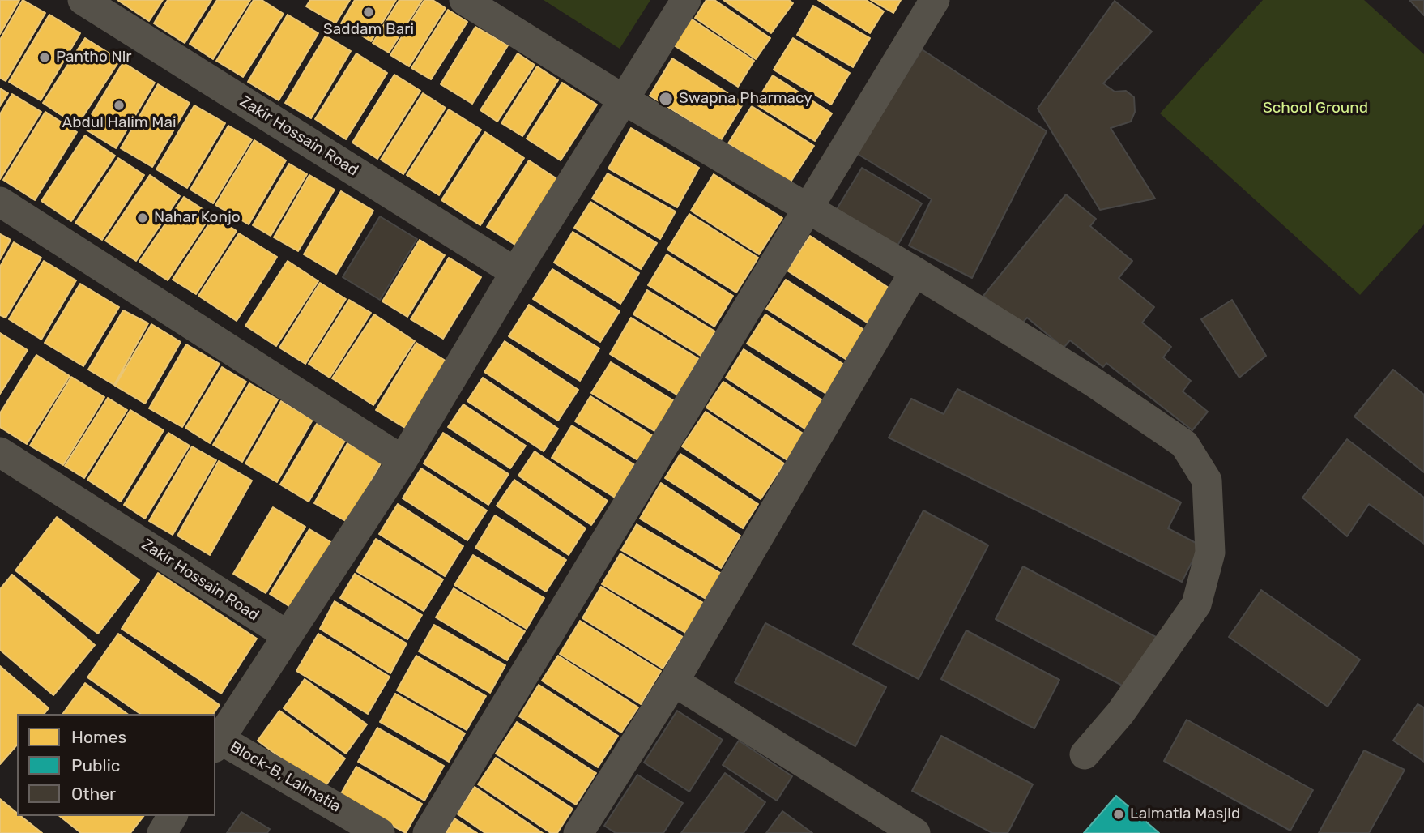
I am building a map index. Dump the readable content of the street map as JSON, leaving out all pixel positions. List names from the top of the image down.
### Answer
{
  "streets": {
    "street": ["Zakir Hossain Road", "Block-B, Lalmatia"]
  },
  "parks": ["School Ground"],
  "places": [
    "Saddam Bari",
    "Pantho Nir",
    "Swapna Pharmacy",
    "Abdul Halim Mai",
    "Nahar Konjo",
    "Lalmatia Masjid"
  ],
  "legend": ["Homes", "Public", "Other"]
}
